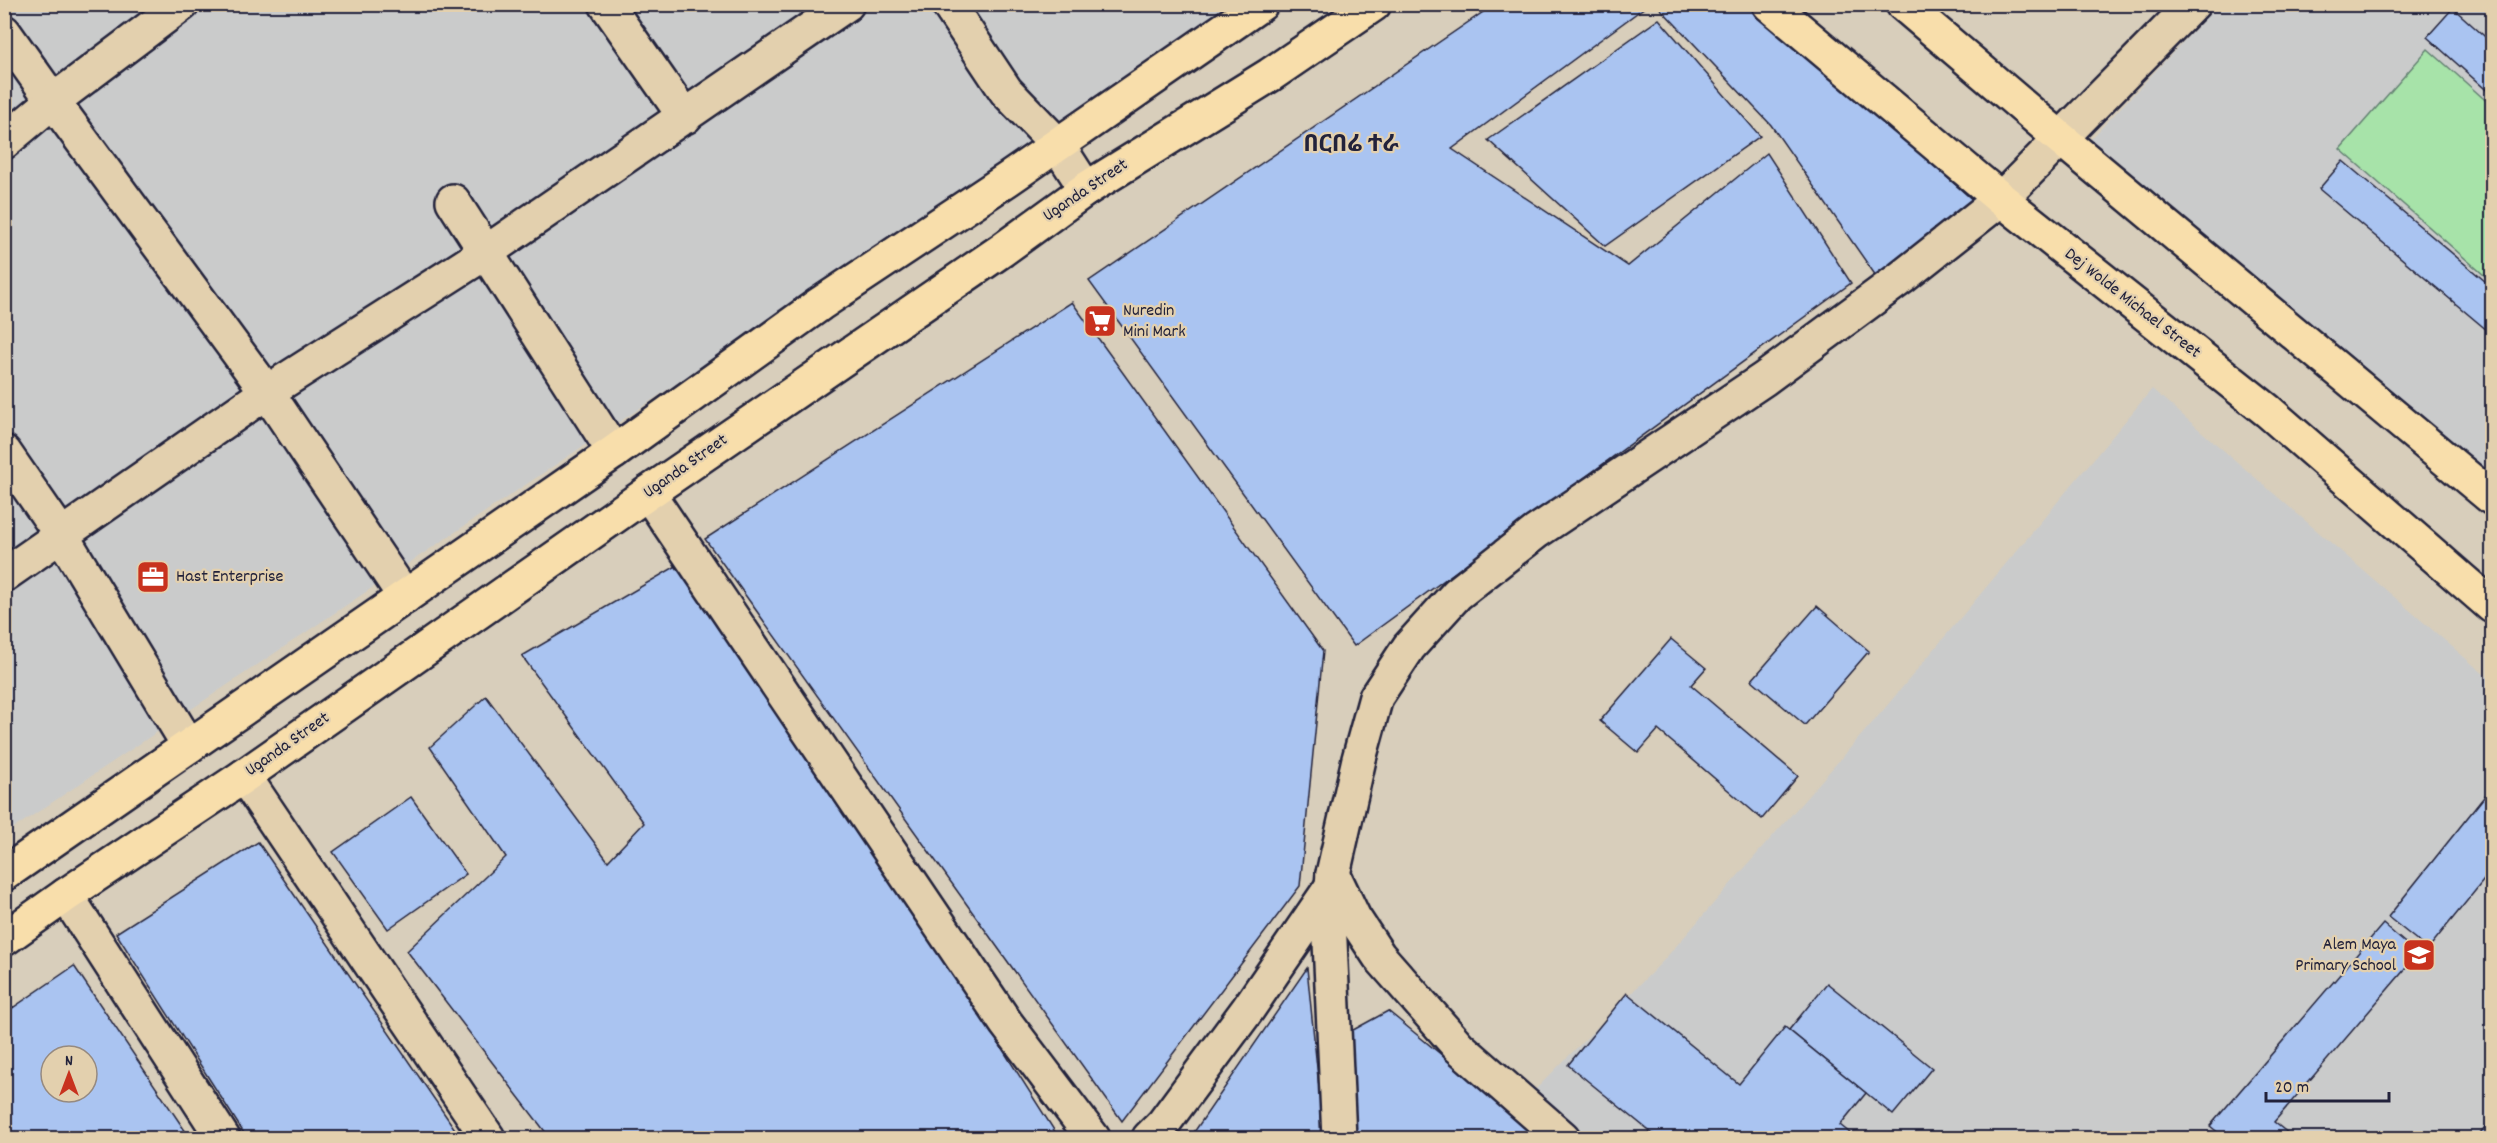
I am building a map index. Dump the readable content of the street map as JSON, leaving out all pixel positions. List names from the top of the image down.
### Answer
{
  "streets": {
    "main road": ["Uganda Street", "Dej Wolde Michael Street"]
  },
  "districts": ["በርበሬ ተራ"],
  "places": {
    "supermarket": ["Nuredin Mini Mark"],
    "office": ["Hast Enterprise"],
    "school or university": ["Alem Maya Primary School"]
  },
  "scale_bar": "20 m",
  "north": "top"
}
